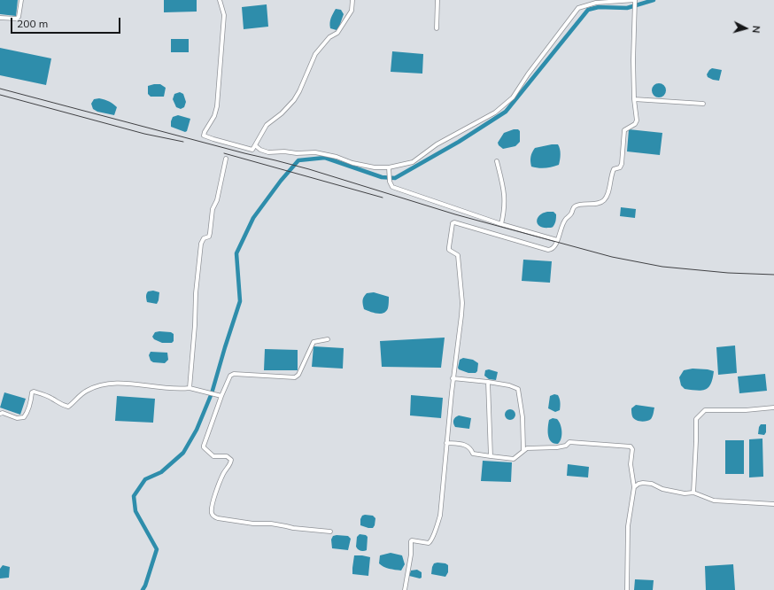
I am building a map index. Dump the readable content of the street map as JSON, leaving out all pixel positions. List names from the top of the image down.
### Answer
{
  "scale_bar": "200 m",
  "north": "right"
}
